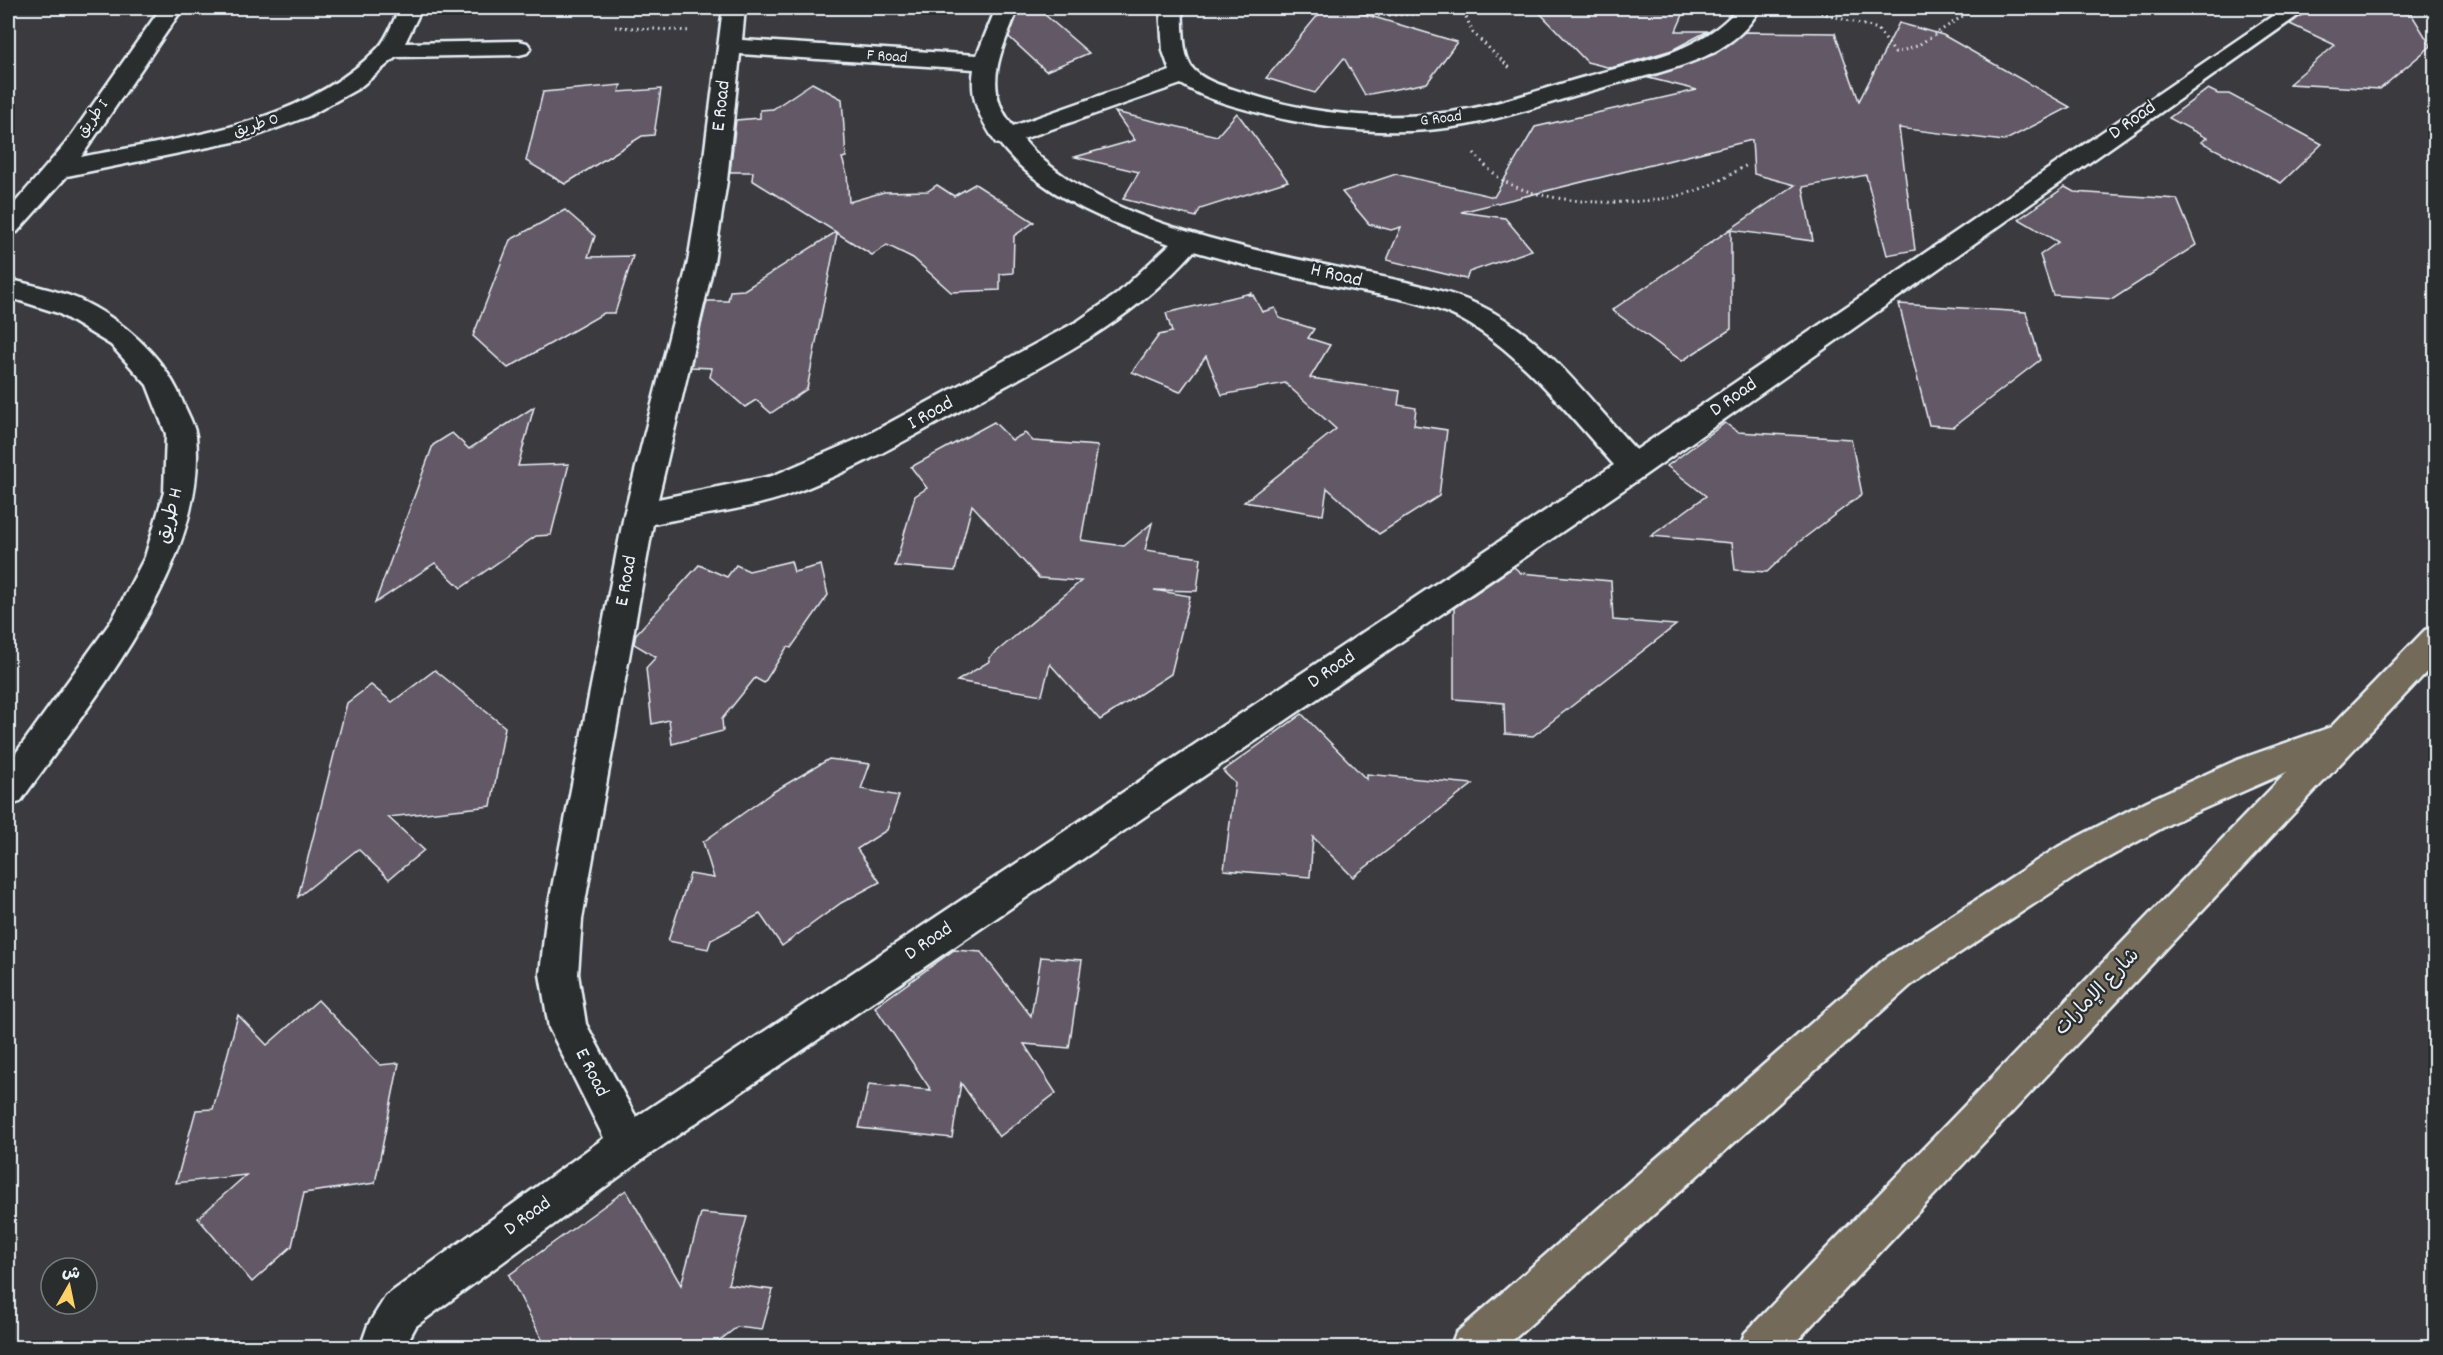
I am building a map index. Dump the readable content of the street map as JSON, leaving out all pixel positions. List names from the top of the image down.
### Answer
{
  "streets": {
    "highway": ["شارع الإمارات"],
    "street": [
      "F Road",
      "E Road",
      "طريق I",
      "G Road",
      "D Road",
      "طريق O",
      "H Road",
      "I Road",
      "طريق H"
    ]
  },
  "crossings": [
    ["F Road", "E Road"],
    ["F Road", "H Road"],
    ["E Road", "D Road"],
    ["E Road", "I Road"],
    ["طريق I", "طريق O"],
    ["D Road", "H Road"],
    ["H Road", "I Road"]
  ],
  "north": "top"
}
